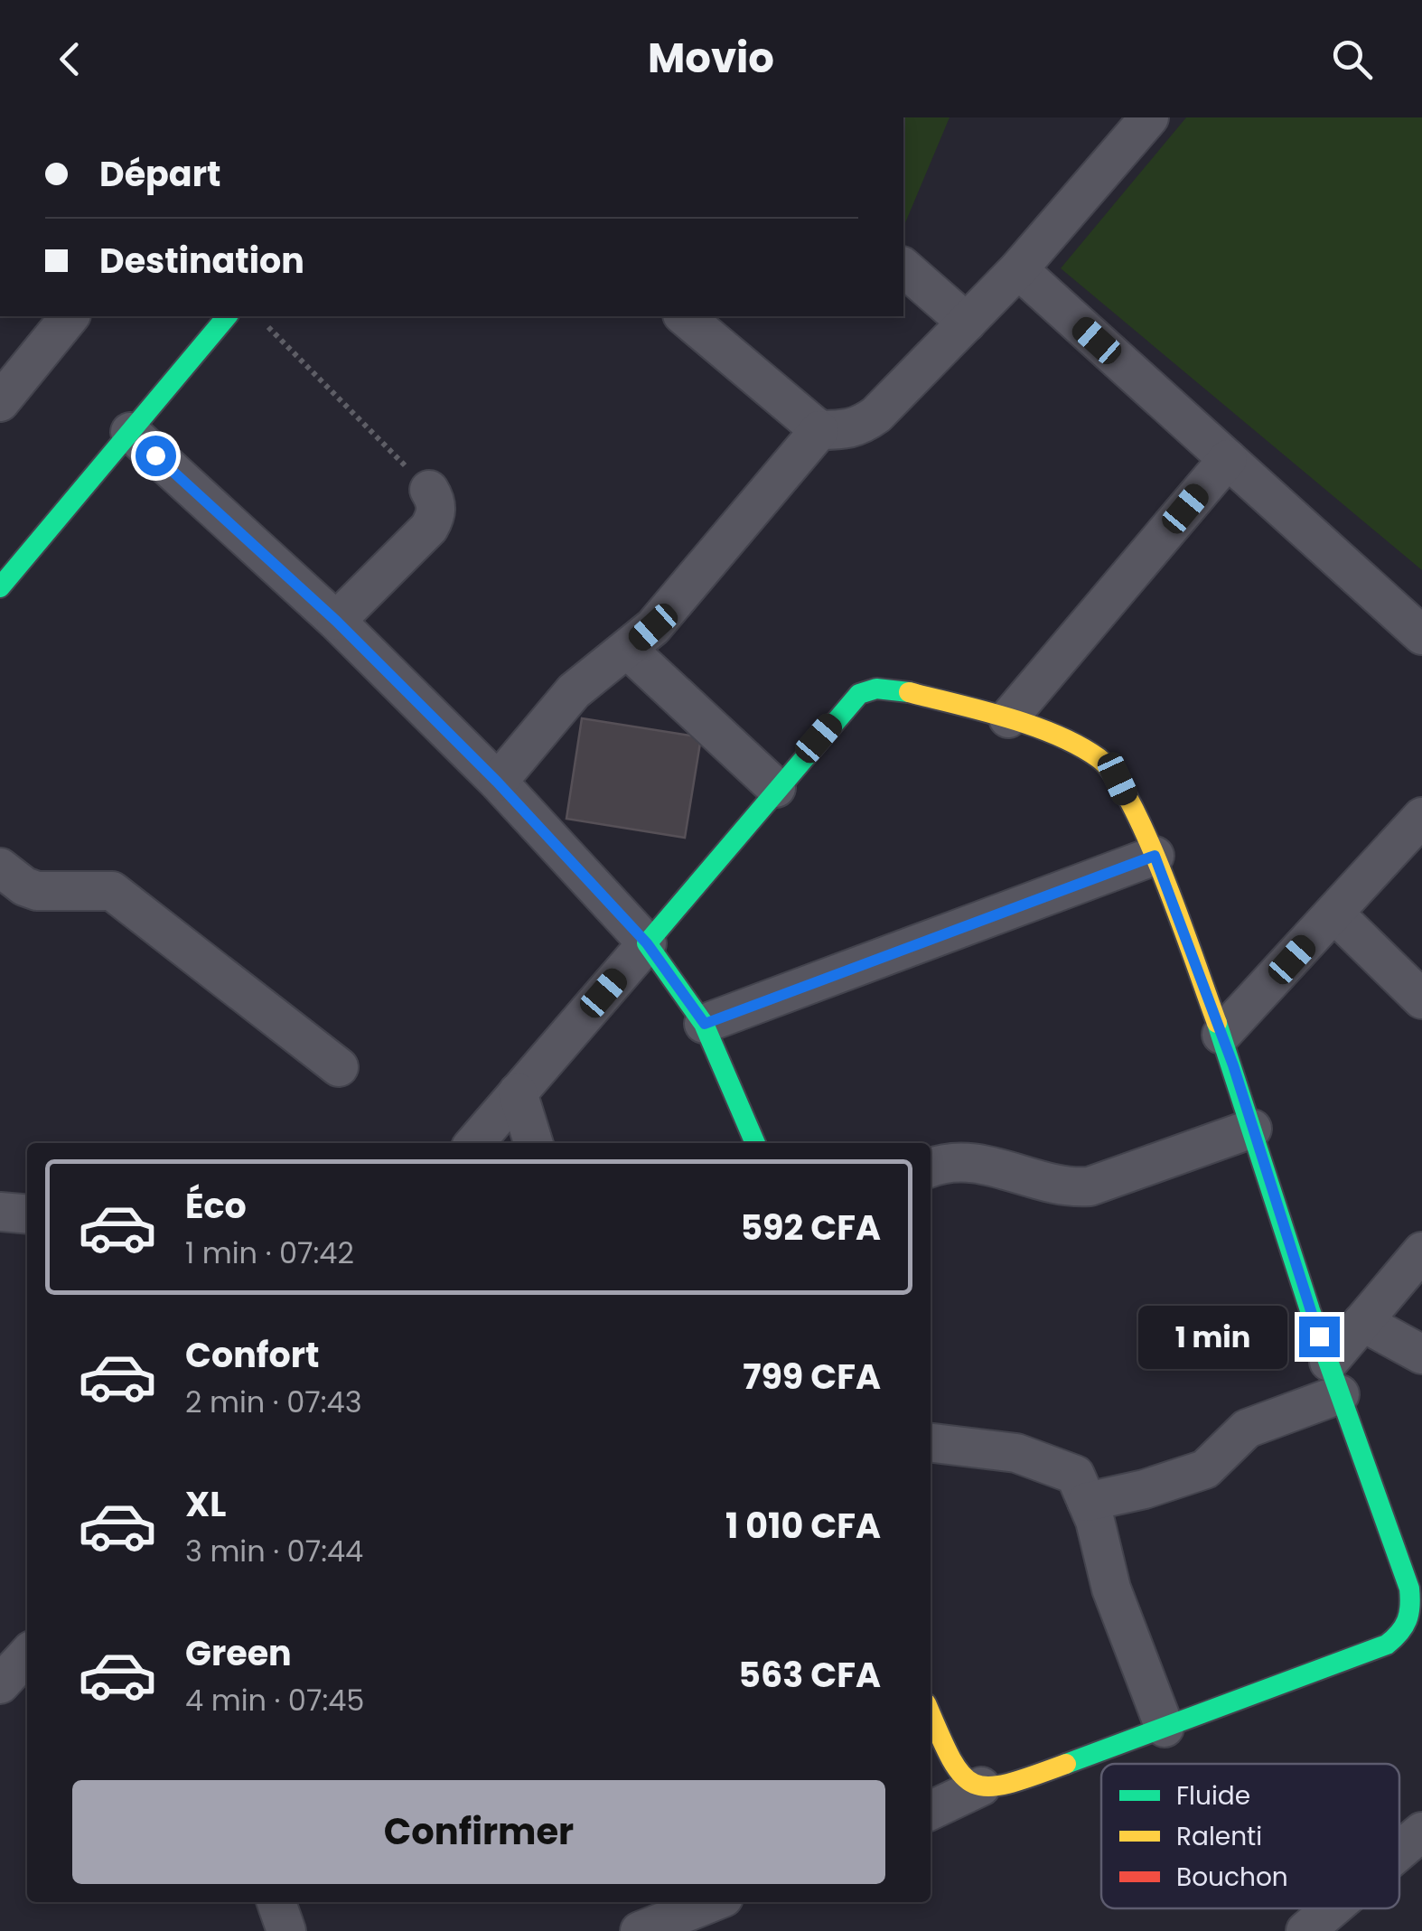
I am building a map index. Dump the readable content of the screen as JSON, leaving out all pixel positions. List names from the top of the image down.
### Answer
{
  "legend": ["Fluide", "Ralenti", "Bouchon"],
  "page": {
    "header": "Movio",
    "banner": ["Départ", "Destination"],
    "list": [
      {
        "name": "Éco",
        "note": "1 min · 07:42",
        "value": "592 CFA"
      },
      {
        "name": "Confort",
        "note": "2 min · 07:43",
        "value": "799 CFA"
      },
      {
        "name": "XL",
        "note": "3 min · 07:44",
        "value": "1 010 CFA"
      },
      {
        "name": "Green",
        "note": "4 min · 07:45",
        "value": "563 CFA"
      }
    ],
    "bubble": "1 min",
    "buttons": "Confirmer"
  }
}
